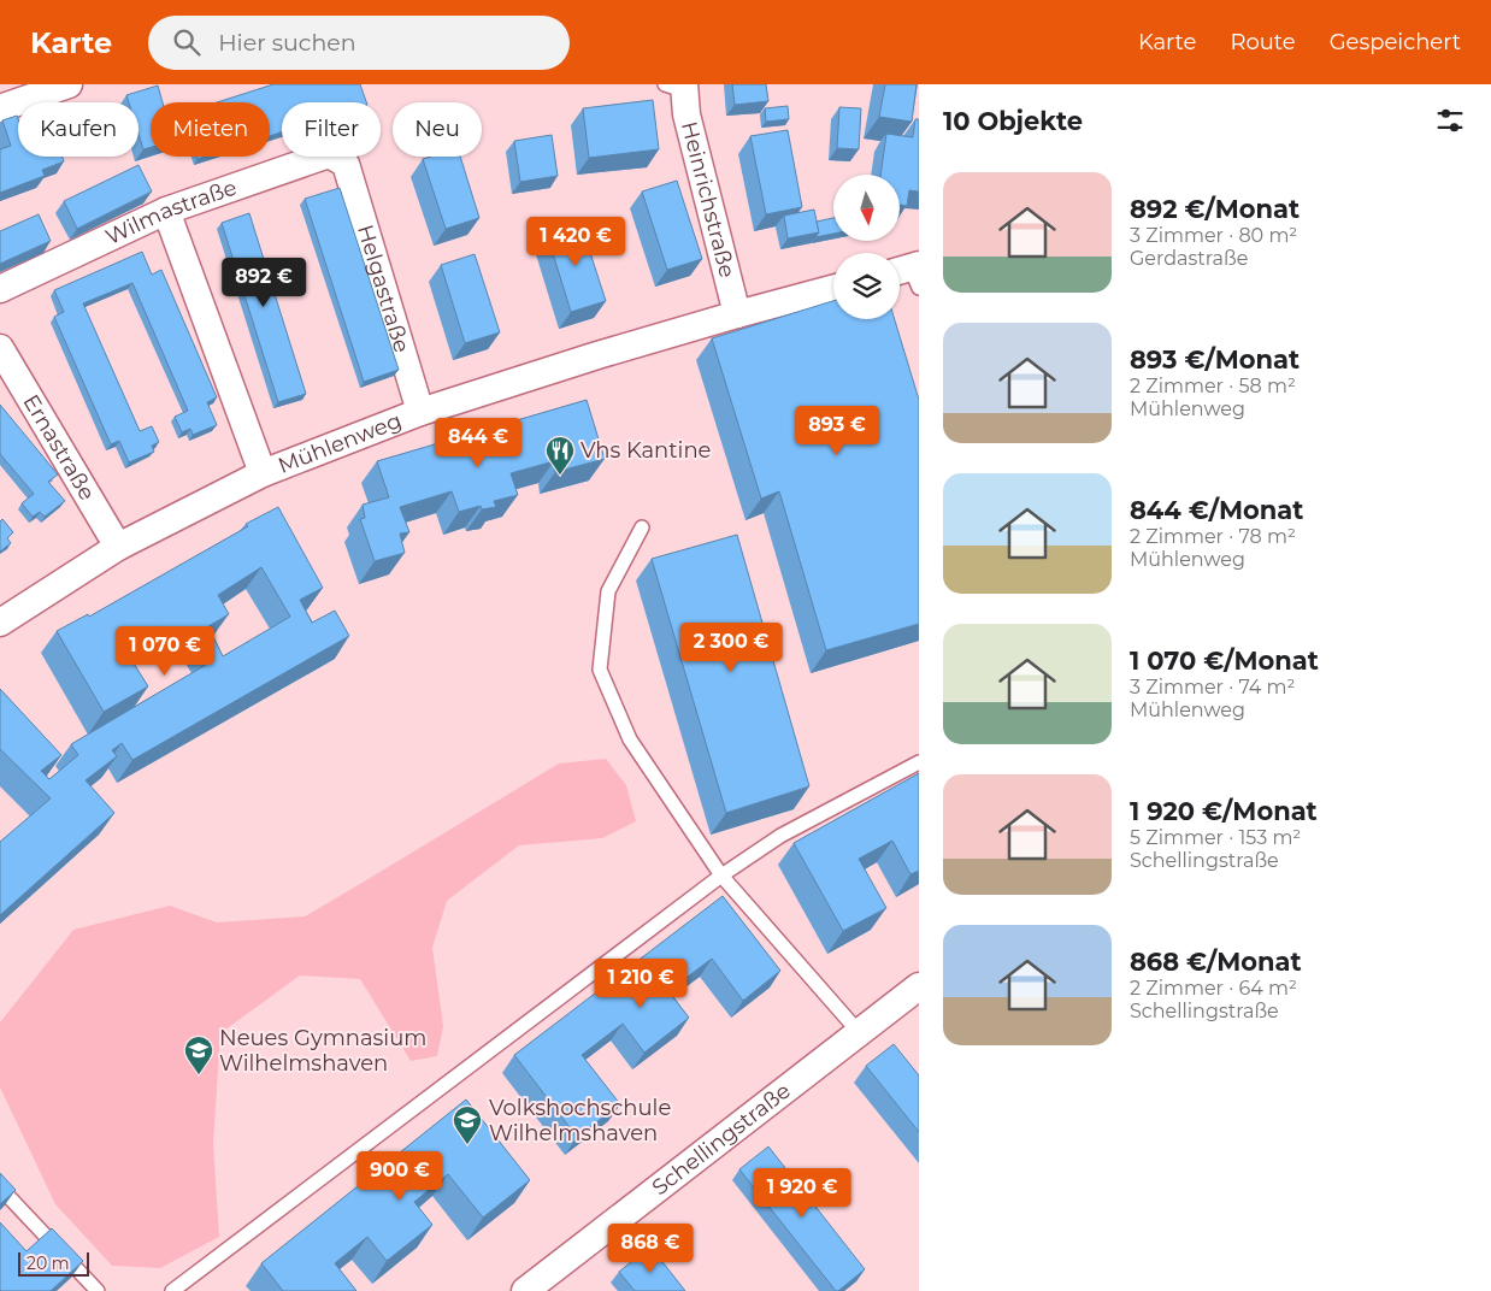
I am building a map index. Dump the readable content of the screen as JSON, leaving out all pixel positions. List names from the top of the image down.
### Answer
{
  "streets": {
    "street": [
      "Heinrichstraße",
      "Wilmastraße",
      "Helgastraße",
      "Mühlenweg",
      "Ernastraße",
      "Schellingstraße"
    ]
  },
  "crossings": [
    ["Heinrichstraße", "Mühlenweg"],
    ["Wilmastraße", "Helgastraße"],
    ["Helgastraße", "Mühlenweg"],
    ["Mühlenweg", "Ernastraße"]
  ],
  "places": {
    "restaurant": ["Vhs Kantine"],
    "school or university": ["Neues Gymnasium Wilhelmshaven", "Volkshochschule Wilhelmshaven"]
  },
  "scale_bar": "20 m",
  "north": "bottom",
  "page": {
    "header": "Karte",
    "search": "Hier suchen",
    "nav": ["Karte", "Route", "Gespeichert"],
    "heading": "10 Objekte",
    "chip": [
      "Kaufen",
      "Mieten",
      "Filter",
      "Neu"
    ],
    "list": [
      {
        "name": "892 €/Monat",
        "note": "3 Zimmer · 80 m² · Gerdastraße"
      },
      {
        "name": "893 €/Monat",
        "note": "2 Zimmer · 58 m² · Mühlenweg"
      },
      {
        "name": "844 €/Monat",
        "note": "2 Zimmer · 78 m² · Mühlenweg"
      },
      {
        "name": "1 070 €/Monat",
        "note": "3 Zimmer · 74 m² · Mühlenweg"
      },
      {
        "name": "1 920 €/Monat",
        "note": "5 Zimmer · 153 m² · Schellingstraße"
      },
      {
        "name": "868 €/Monat",
        "note": "2 Zimmer · 64 m² · Schellingstraße"
      }
    ],
    "price": [
      "1 420 €",
      "892 €",
      "893 €",
      "844 €",
      "2 300 €",
      "1 070 €",
      "1 210 €",
      "900 €",
      "1 920 €",
      "868 €"
    ],
    "scale": "20 m"
  }
}
